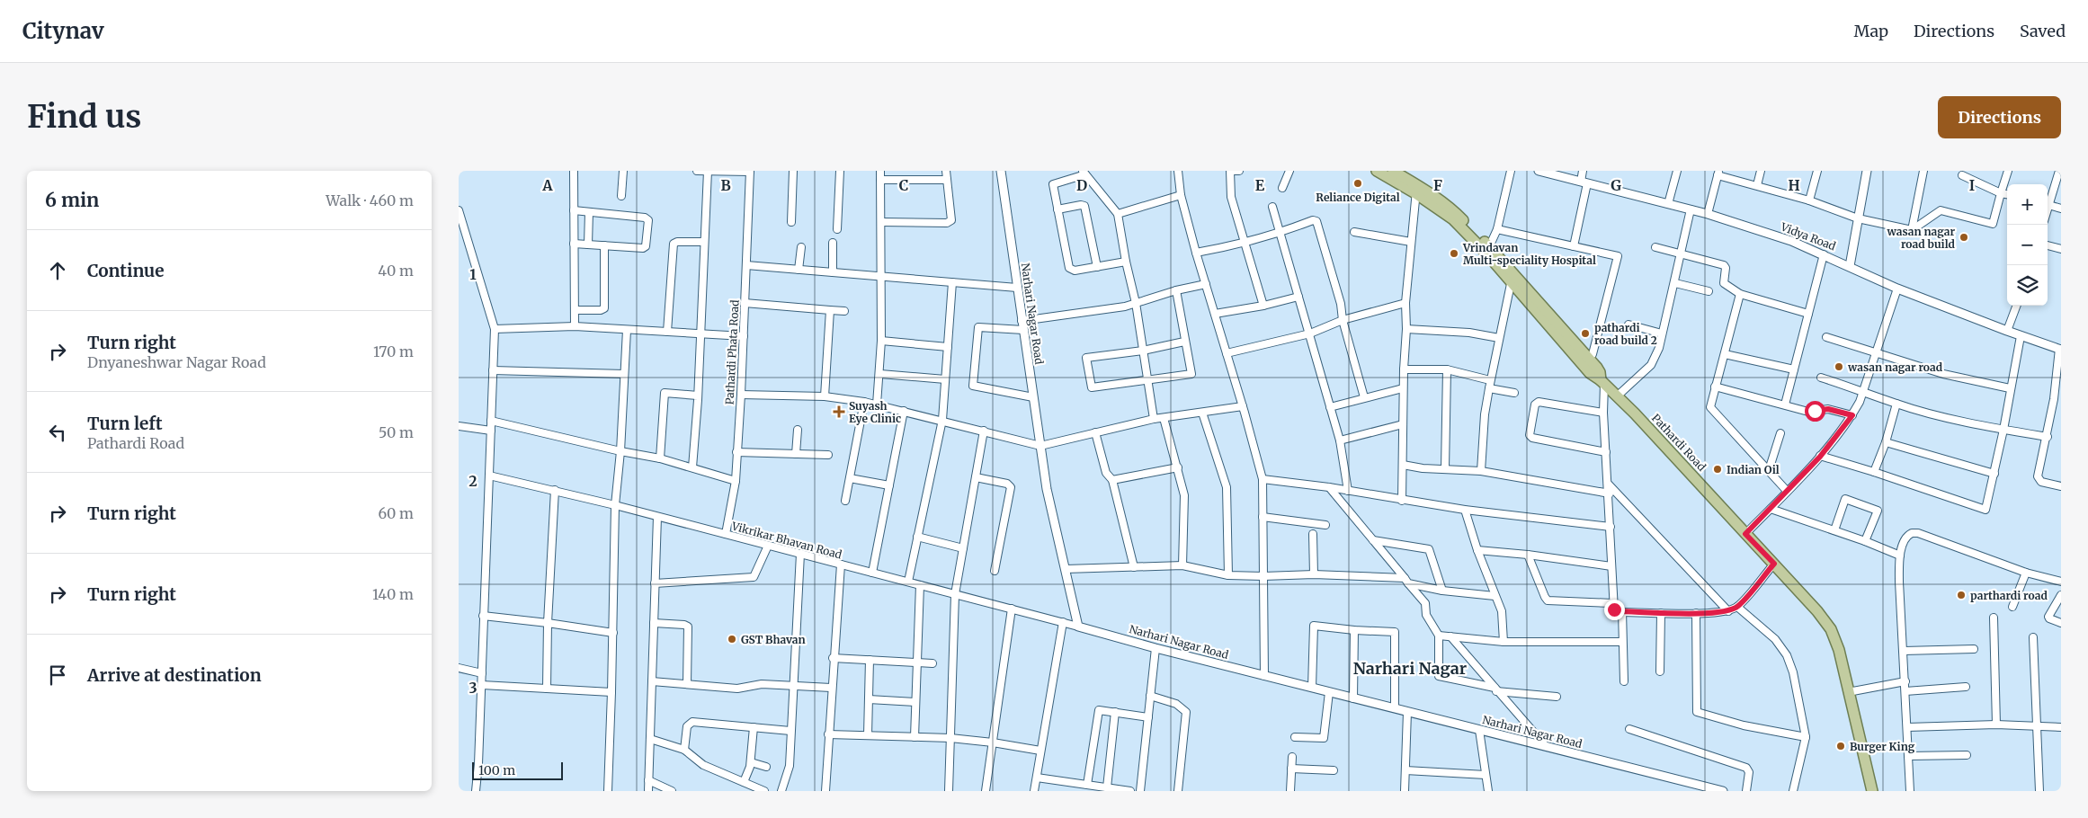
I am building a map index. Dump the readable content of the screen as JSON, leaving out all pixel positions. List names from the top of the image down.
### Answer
{
  "streets": {
    "main road": ["Pathardi Road"],
    "street": [
      "Vidya Road",
      "Narhari Nagar Road",
      "Pathardi Phata Road",
      "Vikrikar Bhavan Road"
    ]
  },
  "crossings": [
    ["Narhari Nagar Road", "Vikrikar Bhavan Road"],
    ["Pathardi Phata Road", "Vikrikar Bhavan Road"]
  ],
  "districts": ["Narhari Nagar"],
  "places": {
    "other": [
      "Reliance Digital",
      "wasan nagar road build",
      "Vrindavan Multi-speciality Hospital",
      "pathardi road build 2",
      "wasan nagar road",
      "Indian Oil",
      "parthardi road",
      "GST Bhavan",
      "Burger King"
    ],
    "health": ["Suyash Eye Clinic"]
  },
  "scale_bar": "100 m",
  "page": {
    "header": "Citynav",
    "nav": ["Map", "Directions", "Saved"],
    "buttons": "Directions",
    "title": "Find us",
    "heading": ["6 min", "Walk · 460 m"],
    "map_buttons": ["+", "−"],
    "list": [
      ["Continue", "40 m"],
      ["Turn right", "Dnyaneshwar Nagar Road", "170 m"],
      ["Turn left", "Pathardi Road", "50 m"],
      ["Turn right", "60 m"],
      ["Turn right", "140 m"],
      "Arrive at destination"
    ],
    "scale": "100 m"
  },
  "grid": {
    "columns": [
      "A",
      "B",
      "C",
      "D",
      "E",
      "F",
      "G",
      "H",
      "I"
    ],
    "rows": ["1", "2", "3"]
  }
}
